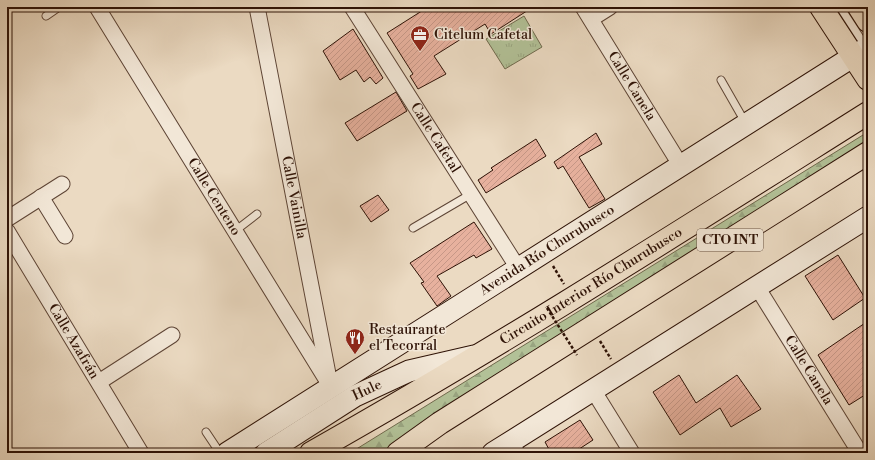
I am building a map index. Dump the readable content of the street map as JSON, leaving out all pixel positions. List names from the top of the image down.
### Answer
{
  "streets": {
    "main road": [
      "CTO INT",
      "Avenida Río Churubusco",
      "Circuito Interior Río Churubusco",
      "Hule"
    ],
    "street": [
      "Calle Canela",
      "Calle Cafetal",
      "Calle Centeno",
      "Calle Vainilla",
      "Calle Azafrán"
    ]
  },
  "crossings": [
    ["Calle Canela", "Avenida Río Churubusco"],
    ["Calle Cafetal", "Avenida Río Churubusco"],
    ["Calle Centeno", "Calle Vainilla"],
    ["Calle Centeno", "Avenida Río Churubusco"],
    ["Calle Vainilla", "Avenida Río Churubusco"],
    ["Circuito Interior Río Churubusco", "Hule"]
  ],
  "places": {
    "office": ["Citelum Cafetal"],
    "restaurant": ["Restaurante el Tecorral"]
  }
}
